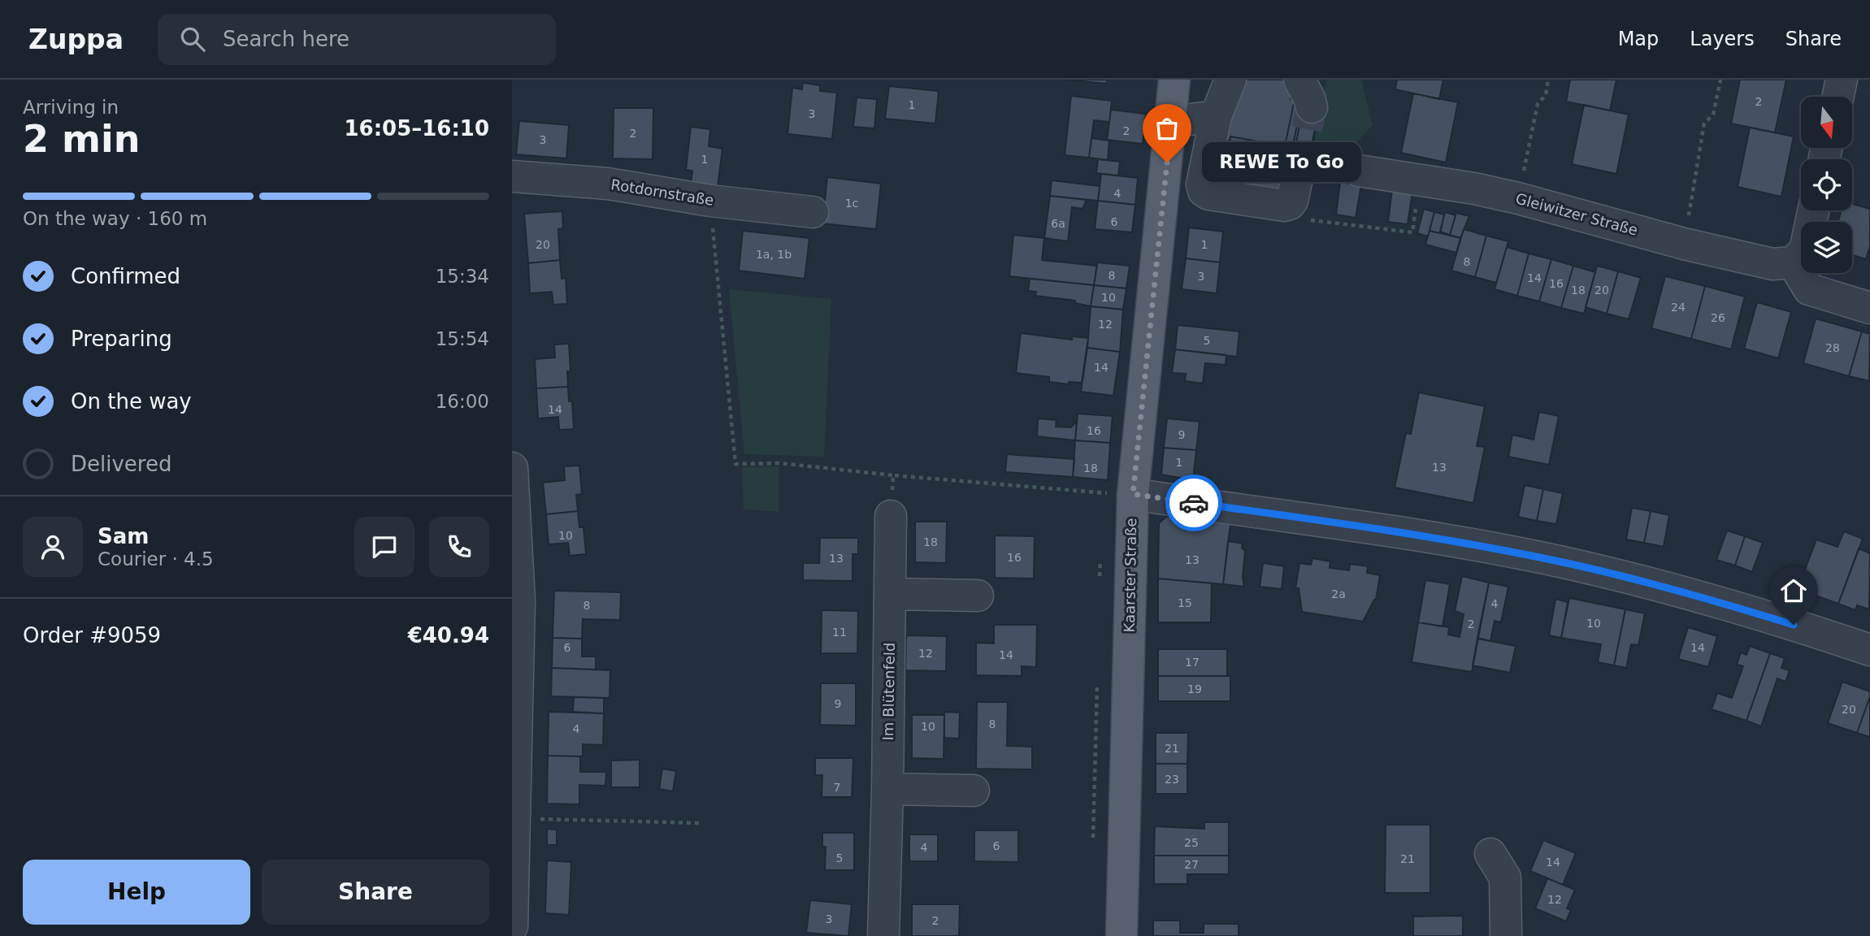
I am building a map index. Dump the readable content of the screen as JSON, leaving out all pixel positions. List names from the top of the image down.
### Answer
{
  "streets": {
    "main road": ["Kaarster Straße"],
    "street": ["Rotdornstraße", "Gleiwitzer Straße", "Im Blütenfeld"]
  },
  "places": ["REWE To Go"],
  "house_numbers": [
    "2",
    "1",
    "3",
    "2",
    "2",
    "3",
    "1",
    "4",
    "1c",
    "6",
    "6a",
    "20",
    "1",
    "1a, 1b",
    "8",
    "8",
    "3",
    "14",
    "16",
    "18",
    "20",
    "10",
    "24",
    "26",
    "12",
    "5",
    "28",
    "14",
    "14",
    "16",
    "9",
    "1",
    "13",
    "18",
    "10",
    "18",
    "16",
    "13",
    "13",
    "2a",
    "15",
    "4",
    "8",
    "10",
    "2",
    "11",
    "6",
    "14",
    "12",
    "14",
    "17",
    "19",
    "9",
    "20",
    "8",
    "10",
    "4",
    "21",
    "23",
    "7",
    "25",
    "6",
    "4",
    "5",
    "21",
    "14",
    "27",
    "12",
    "3",
    "2"
  ],
  "north": "bottom",
  "page": {
    "header": "Zuppa",
    "search": "Search here",
    "nav": ["Map", "Layers", "Share"],
    "heading": ["2 min", "Arriving in", "16:05–16:10"],
    "panel": [
      "Sam",
      "Courier · 4.5",
      "Order #9059",
      "€40.94"
    ],
    "bubble": "REWE To Go",
    "bar": "On the way · 160 m",
    "list": [
      ["Confirmed", "15:34"],
      ["Preparing", "15:54"],
      ["On the way", "16:00"],
      "Delivered"
    ],
    "buttons": ["Help", "Share"]
  }
}
